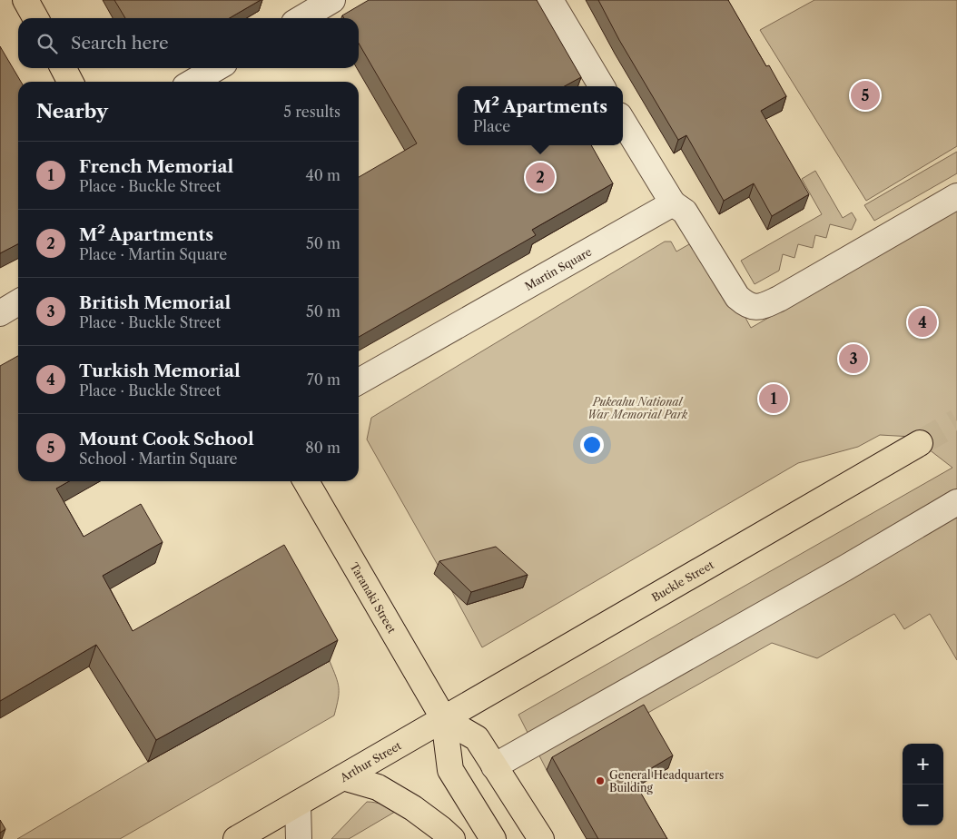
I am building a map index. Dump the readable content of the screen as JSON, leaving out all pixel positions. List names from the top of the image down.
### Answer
{
  "streets": {
    "main road": ["Buckle Street", "Taranaki Street", "Arthur Street"],
    "street": ["Martin Square"]
  },
  "crossings": [
    ["Buckle Street", "Taranaki Street"],
    ["Buckle Street", "Arthur Street"],
    ["Taranaki Street", "Arthur Street"]
  ],
  "parks": ["Pukeahu National War Memorial Park"],
  "places": ["General Headquarters Building"],
  "page": {
    "search": "Search here",
    "pins": [
      "5",
      "2",
      "4",
      "3",
      "1"
    ],
    "heading": ["Nearby", "5 results"],
    "popup": ["M² Apartments", "Place"],
    "list": [
      {
        "mark": "1",
        "name": "French Memorial",
        "note": "Place · Buckle Street",
        "value": "40 m"
      },
      {
        "mark": "2",
        "name": "M² Apartments",
        "note": "Place · Martin Square",
        "value": "50 m"
      },
      {
        "mark": "3",
        "name": "British Memorial",
        "note": "Place · Buckle Street",
        "value": "50 m"
      },
      {
        "mark": "4",
        "name": "Turkish Memorial",
        "note": "Place · Buckle Street",
        "value": "70 m"
      },
      {
        "mark": "5",
        "name": "Mount Cook School",
        "note": "School · Martin Square",
        "value": "80 m"
      }
    ],
    "map_buttons": ["+", "−"]
  }
}
